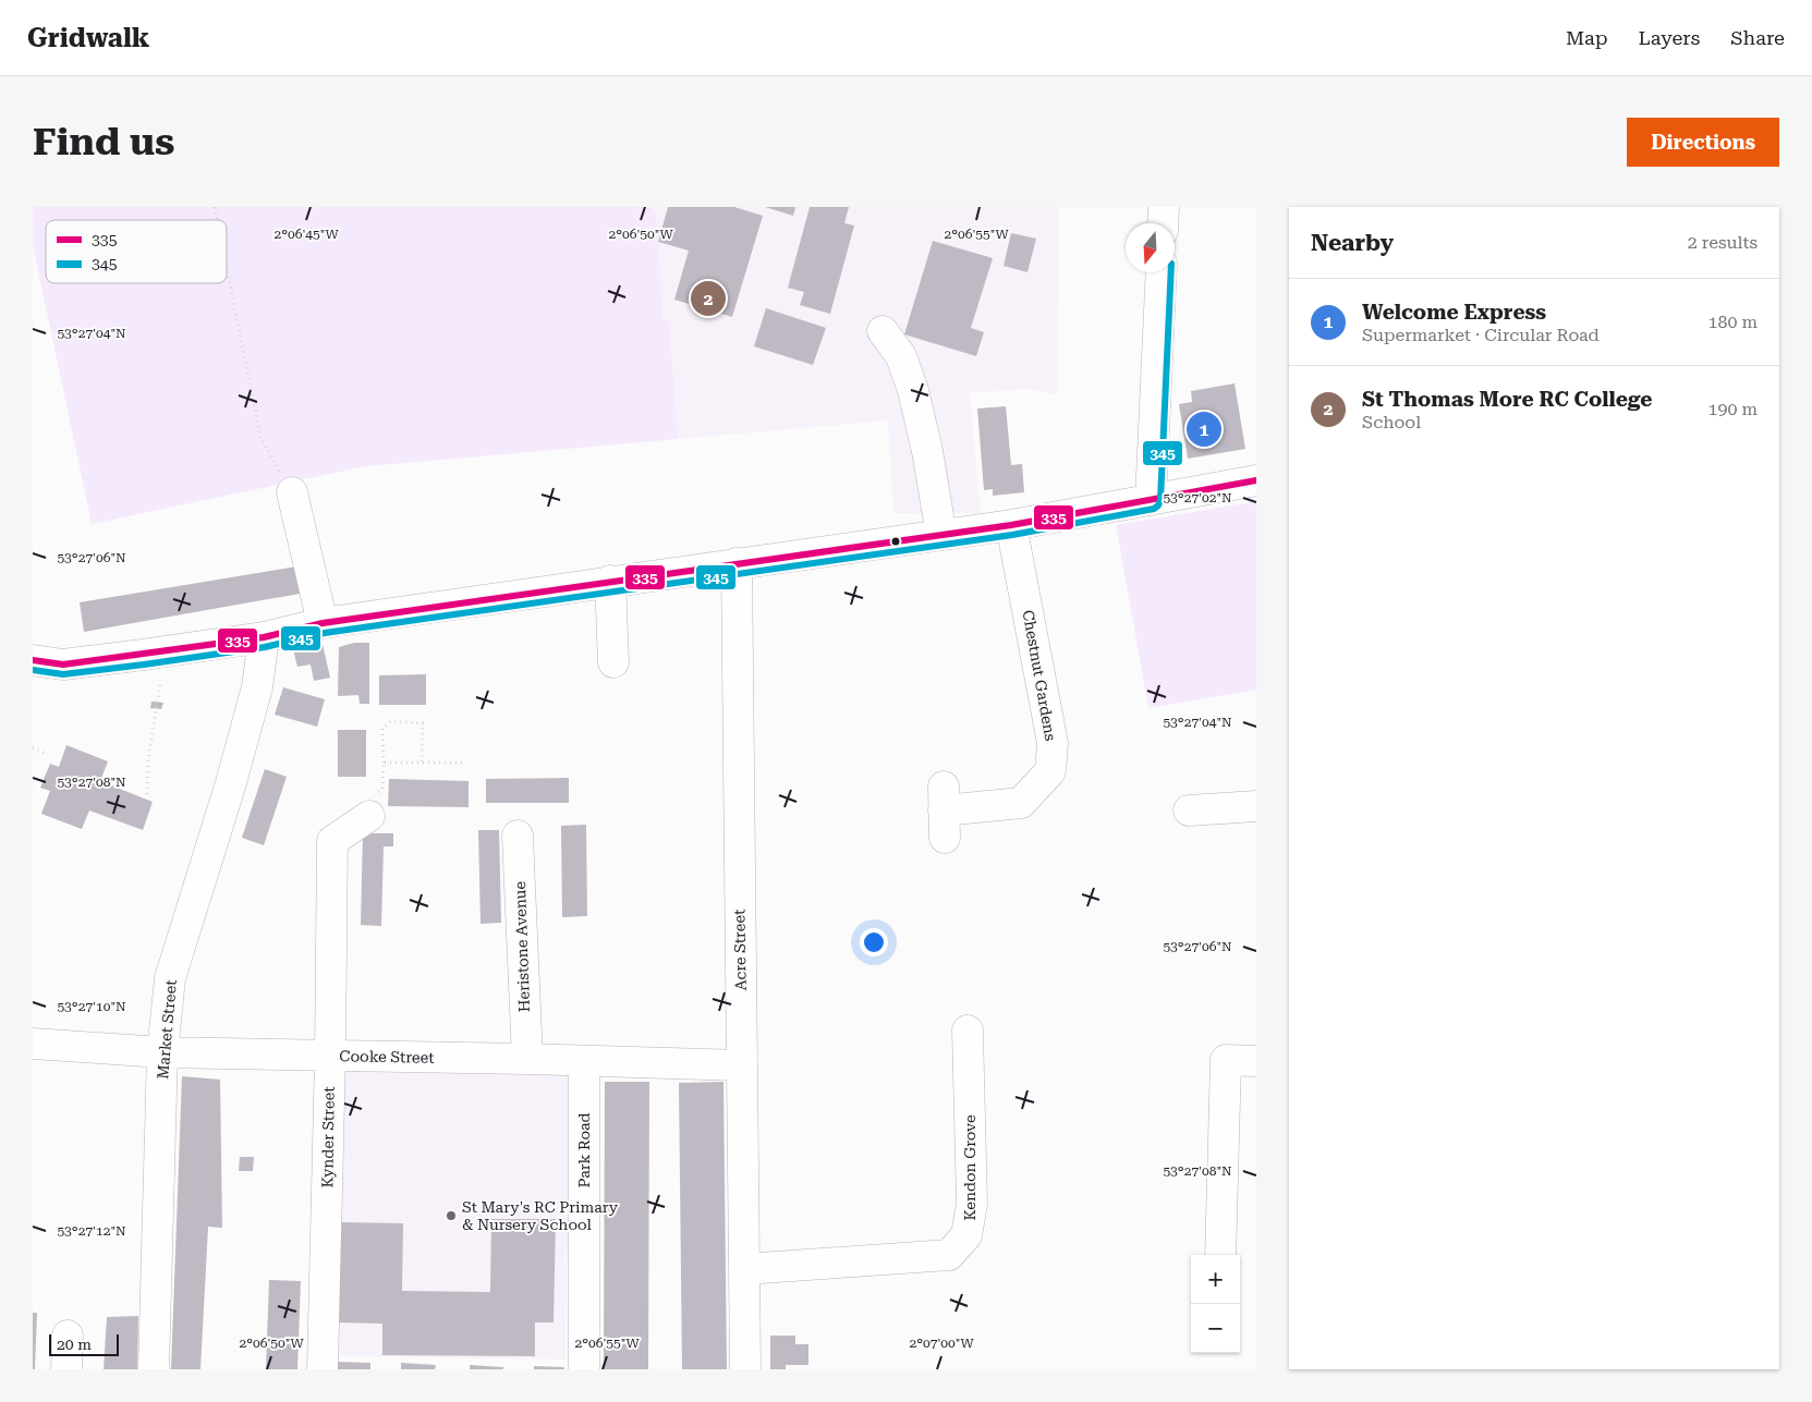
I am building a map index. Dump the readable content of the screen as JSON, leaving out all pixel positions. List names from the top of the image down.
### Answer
{
  "streets": {
    "street": [
      "Chestnut Gardens",
      "Heristone Avenue",
      "Acre Street",
      "Market Street",
      "Cooke Street",
      "Kynder Street",
      "Park Road",
      "Kendon Grove"
    ]
  },
  "crossings": [
    ["Heristone Avenue", "Cooke Street"],
    ["Acre Street", "Cooke Street"],
    ["Acre Street", "Kendon Grove"],
    ["Market Street", "Cooke Street"],
    ["Cooke Street", "Kynder Street"],
    ["Cooke Street", "Park Road"]
  ],
  "places": ["St Mary's RC Primary & Nursery School"],
  "lines": ["transit line 345", "transit line 335"],
  "legend": ["335", "345"],
  "scale_bar": "20 m",
  "north": "bottom",
  "page": {
    "header": "Gridwalk",
    "nav": ["Map", "Layers", "Share"],
    "buttons": "Directions",
    "title": "Find us",
    "heading": ["Nearby", "2 results"],
    "list": [
      {
        "mark": "1",
        "name": "Welcome Express",
        "note": "Supermarket · Circular Road",
        "value": "180 m"
      },
      {
        "mark": "2",
        "name": "St Thomas More RC College",
        "note": "School",
        "value": "190 m"
      }
    ],
    "pins": ["2", "1"],
    "map_buttons": ["+", "−"],
    "scale": "20 m"
  },
  "coordinates": [
    "2°06'45\"W",
    "2°06'50\"W",
    "2°06'55\"W",
    "53°27'04\"N",
    "53°27'02\"N",
    "53°27'06\"N",
    "53°27'08\"N",
    "53°27'10\"N",
    "53°27'12\"N",
    "2°07'00\"W"
  ]
}
